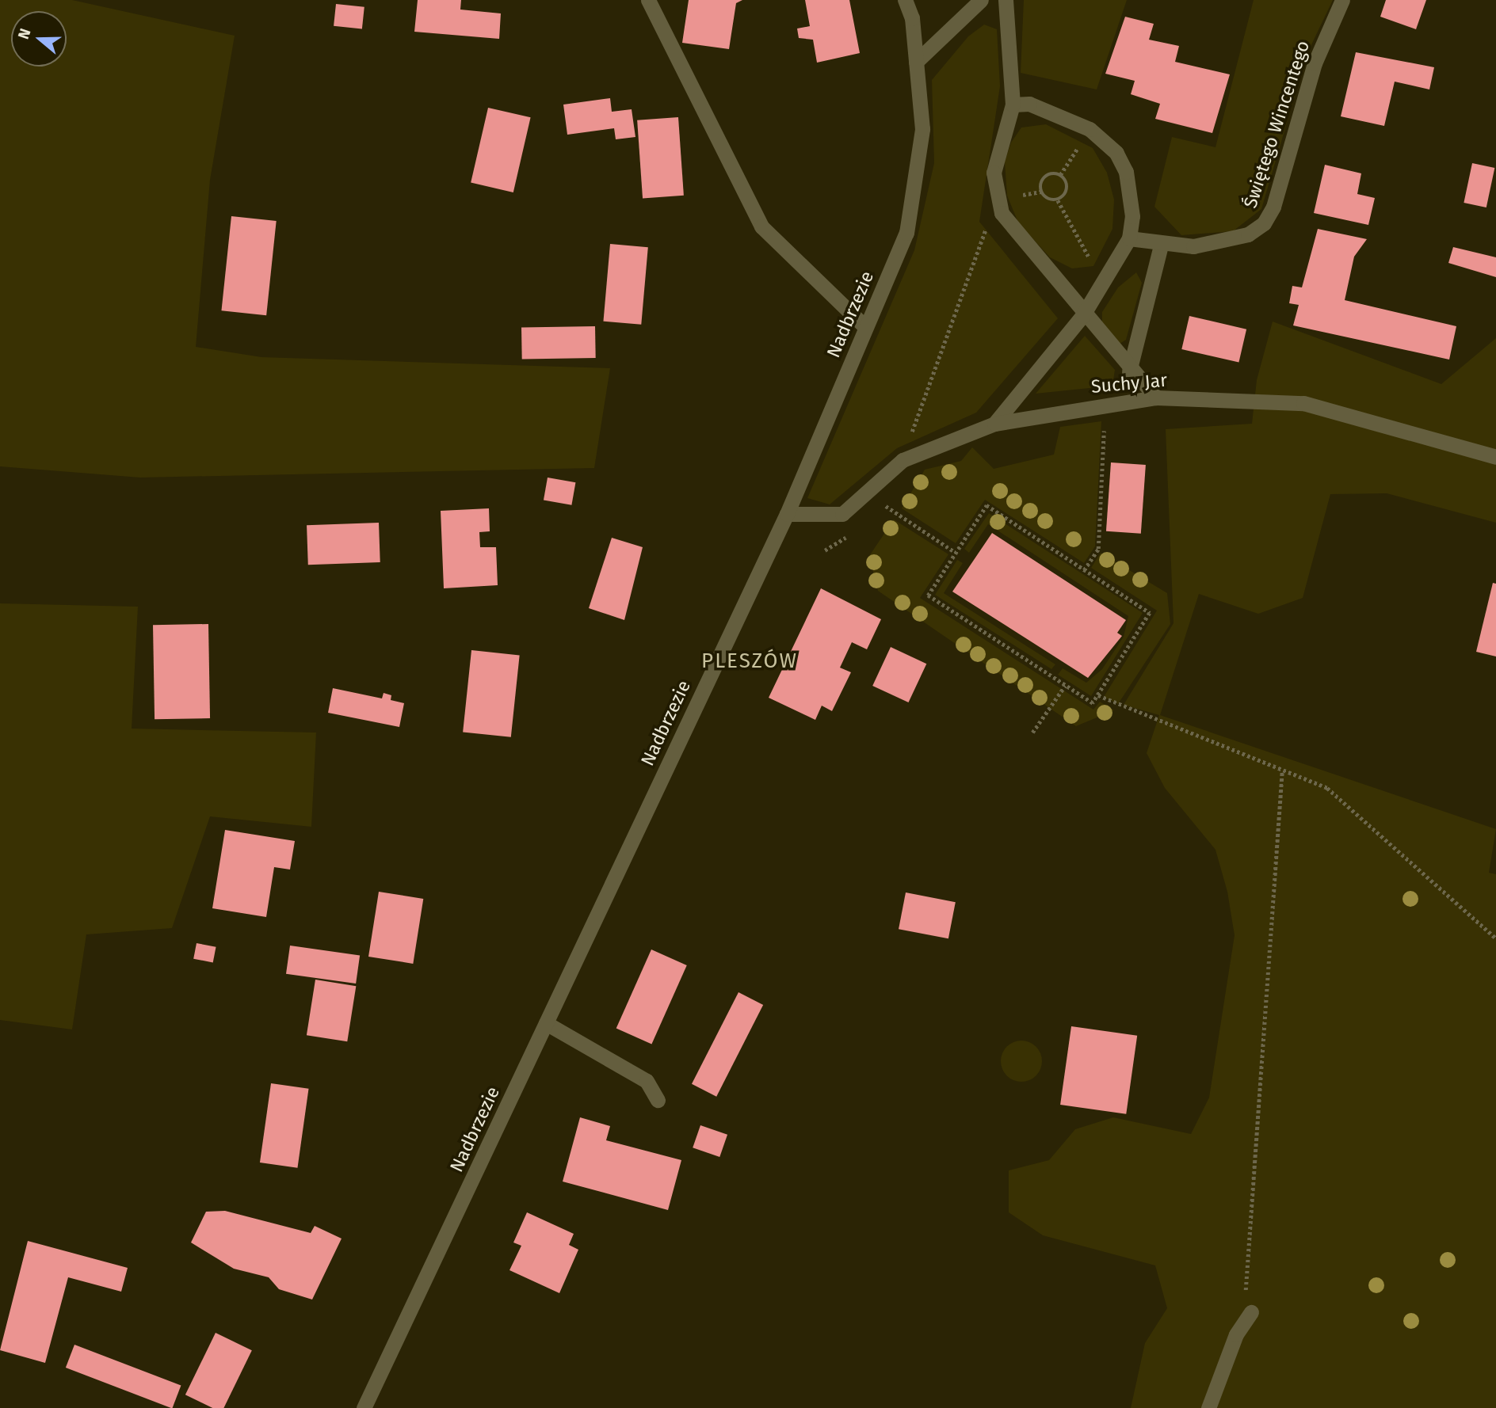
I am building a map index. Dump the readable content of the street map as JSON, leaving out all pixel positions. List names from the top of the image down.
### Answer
{
  "streets": {
    "street": ["Świętego Wincentego", "Nadbrzezie", "Suchy Jar"]
  },
  "crossings": [
    ["Nadbrzezie", "Suchy Jar"]
  ],
  "districts": ["PLESZÓW"],
  "north": "left"
}
